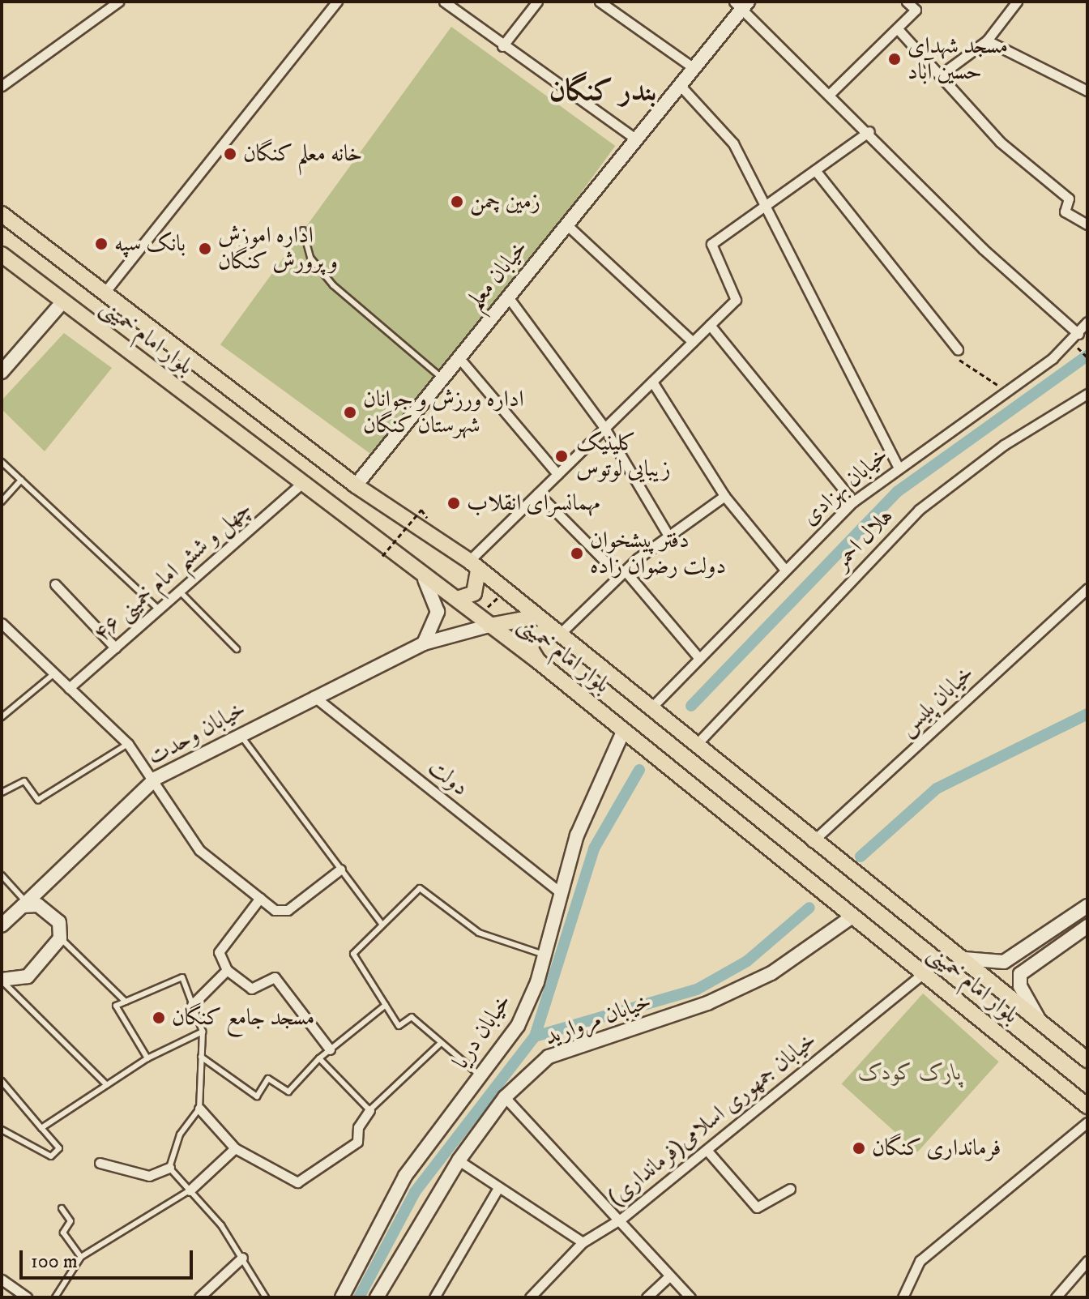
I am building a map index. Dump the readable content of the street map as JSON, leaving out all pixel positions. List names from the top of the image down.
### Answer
{
  "streets": {
    "main road": [
      "خیابان معلم",
      "بلوار امام خمینی",
      "خیابان وحدت",
      "خیابان مروارید",
      "خیابان دریا"
    ],
    "street": [
      "خیابان بهزادی",
      "هلال احمر",
      "چهل و ششم امام خمینی ۴۶",
      "خیابان پلیس",
      "دولت",
      "خیابان جمهوری اسلامی(فرمانداری)"
    ]
  },
  "crossings": [
    ["خیابان معلم", "بلوار امام خمینی"],
    ["بلوار امام خمینی", "خیابان بهزادی"],
    ["بلوار امام خمینی", "هلال احمر"],
    ["بلوار امام خمینی", "چهل و ششم امام خمینی ۴۶"],
    ["بلوار امام خمینی", "خیابان پلیس"],
    ["بلوار امام خمینی", "خیابان وحدت"],
    ["بلوار امام خمینی", "خیابان مروارید"],
    ["بلوار امام خمینی", "خیابان دریا"],
    ["بلوار امام خمینی", "خیابان جمهوری اسلامی(فرمانداری)"],
    ["خیابان وحدت", "دولت"],
    ["دولت", "خیابان دریا"]
  ],
  "districts": ["بندر کنگان"],
  "parks": ["پارک کودک"],
  "places": [
    "مسجد شهدای حسین آباد",
    "خانه معلم کنگان",
    "زمین چمن",
    "بانک سپه",
    "اداره اموزش و پرورش کنگان",
    "اداره ورزش و جوانان شهرستان کنگان",
    "کلینیک زیبایی لوتوس",
    "مهمانسرای انقلاب",
    "دفتر پیشخوان دولت رضوان زاده",
    "مسجد جامع کنگان",
    "فرمانداری کنگان"
  ],
  "scale_bar": "100 m"
}
